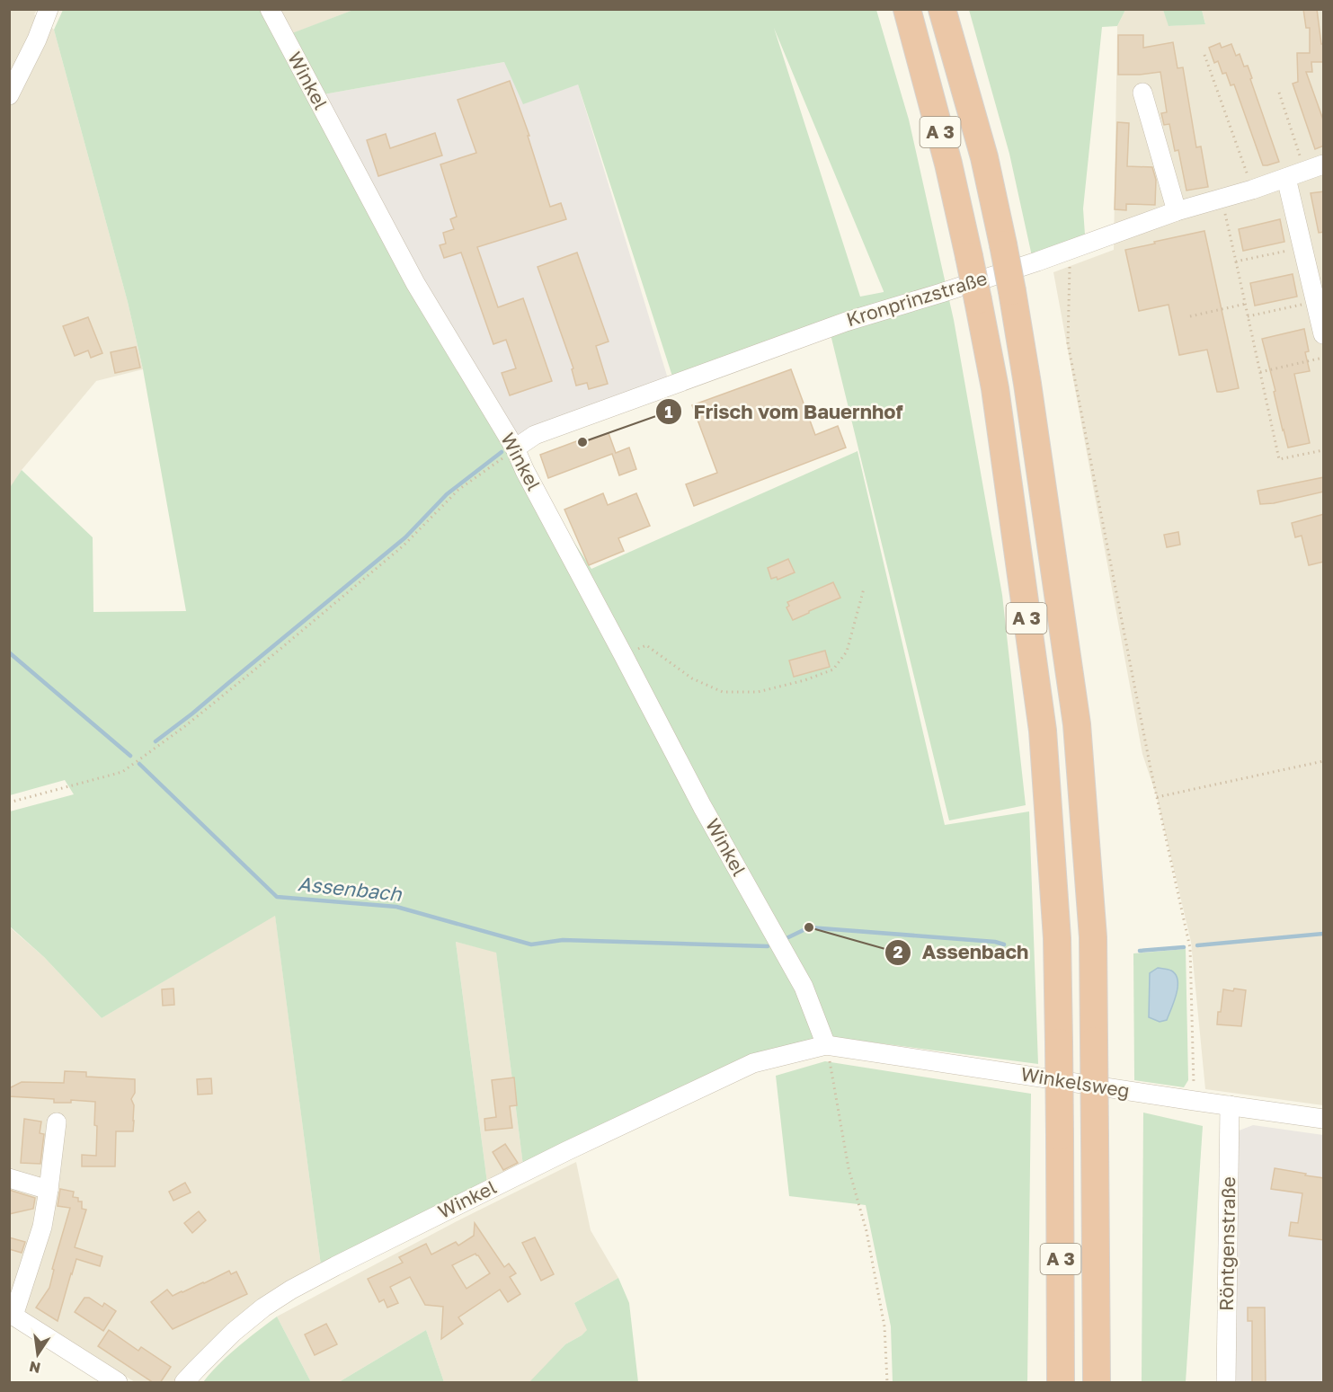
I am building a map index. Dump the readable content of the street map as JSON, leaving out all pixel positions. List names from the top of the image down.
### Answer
{
  "streets": {
    "highway": ["A 3"],
    "street": [
      "Winkel",
      "Kronprinzstraße",
      "Winkelsweg",
      "Röntgenstraße"
    ]
  },
  "crossings": [
    ["Winkel", "Kronprinzstraße"],
    ["Winkel", "Winkelsweg"],
    ["Winkelsweg", "Röntgenstraße"]
  ],
  "water": ["Assenbach"],
  "places": ["Frisch vom Bauernhof", "Assenbach"],
  "north": "bottom"
}
